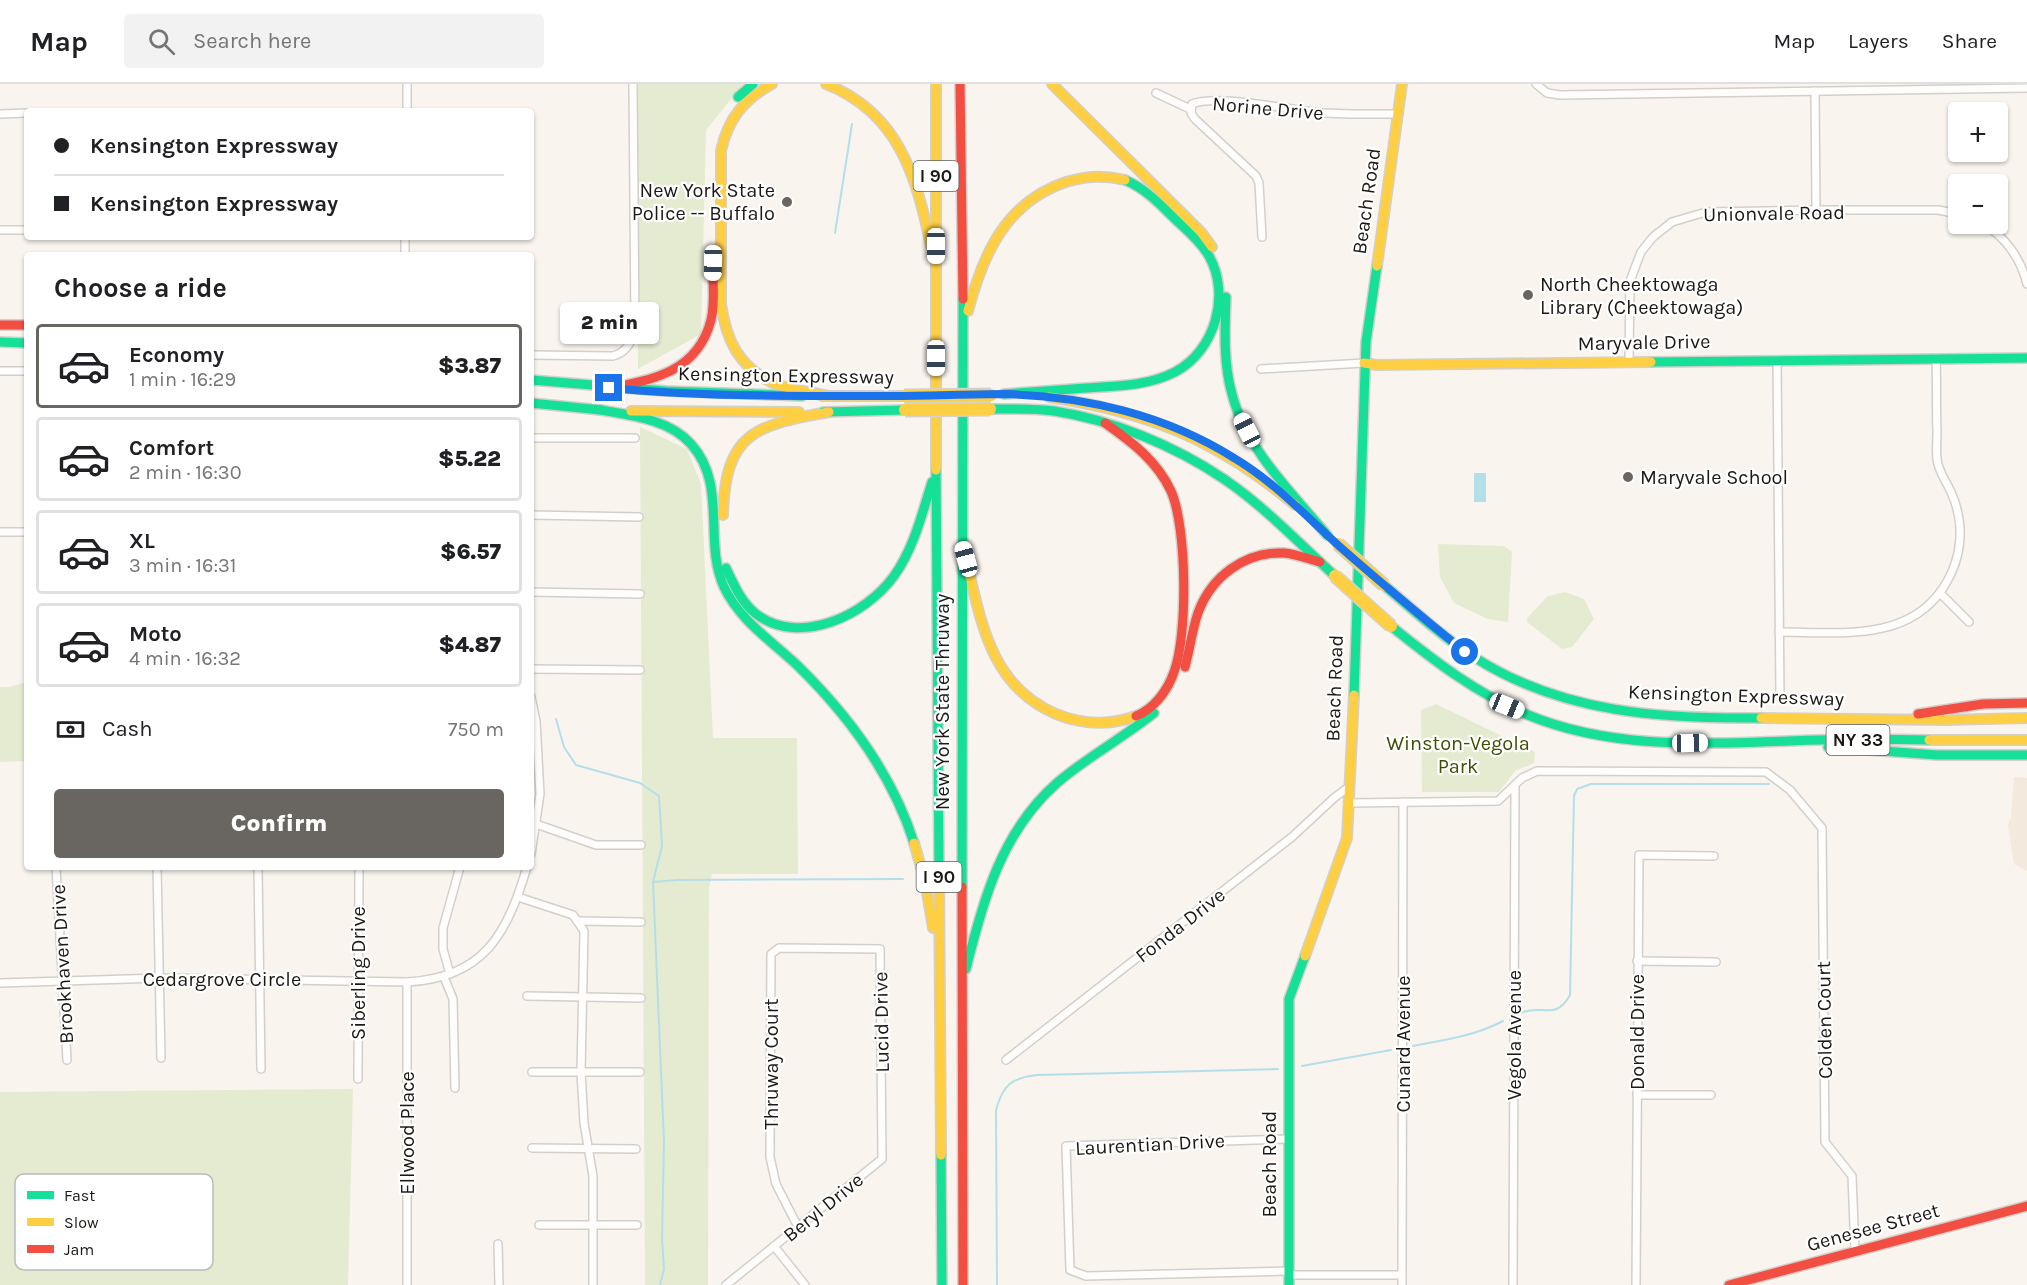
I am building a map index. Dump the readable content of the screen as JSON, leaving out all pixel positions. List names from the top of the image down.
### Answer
{
  "streets": {
    "main road": [
      "I 90",
      "Beach Road",
      "Maryvale Drive",
      "Kensington Expressway",
      "New York State Thruway",
      "NY 33",
      "Genesee Street"
    ],
    "street": [
      "Norine Drive",
      "Unionvale Road",
      "Fonda Drive",
      "Brookhaven Drive",
      "Siberling Drive",
      "Cedargrove Circle",
      "Colden Court",
      "Lucid Drive",
      "Donald Drive",
      "Vegola Avenue",
      "Cunard Avenue",
      "Thruway Court",
      "Ellwood Place",
      "Laurentian Drive",
      "Beryl Drive"
    ]
  },
  "crossings": [
    ["Norine Drive", "Beach Road"],
    ["Beach Road", "Maryvale Drive"],
    ["Beach Road", "Fonda Drive"],
    ["Beach Road", "Colden Court"],
    ["Beach Road", "Laurentian Drive"],
    ["Unionvale Road", "Maryvale Drive"],
    ["Brookhaven Drive", "Cedargrove Circle"],
    ["Siberling Drive", "Cedargrove Circle"],
    ["Cedargrove Circle", "Ellwood Place"],
    ["Colden Court", "Vegola Avenue"],
    ["Colden Court", "Cunard Avenue"],
    ["Colden Court", "Genesee Street"],
    ["Lucid Drive", "Thruway Court"],
    ["Lucid Drive", "Beryl Drive"],
    ["Thruway Court", "Beryl Drive"]
  ],
  "parks": ["Winston-Vegola Park"],
  "places": ["New York State Police -- Buffalo", "North Cheektowaga Library (Cheektowaga)", "Maryvale School"],
  "legend": ["Fast", "Slow", "Jam"],
  "page": {
    "header": "Map",
    "search": "Search here",
    "nav": ["Map", "Layers", "Share"],
    "map_buttons": ["+", "−"],
    "banner": ["Kensington Expressway", "Kensington Expressway"],
    "heading": "Choose a ride",
    "bubble": "2 min",
    "list": [
      {
        "name": "Economy",
        "note": "1 min · 16:29",
        "value": "$3.87"
      },
      {
        "name": "Comfort",
        "note": "2 min · 16:30",
        "value": "$5.22"
      },
      {
        "name": "XL",
        "note": "3 min · 16:31",
        "value": "$6.57"
      },
      {
        "name": "Moto",
        "note": "4 min · 16:32",
        "value": "$4.87"
      }
    ],
    "pay": ["Cash", "750 m"],
    "buttons": "Confirm"
  }
}
